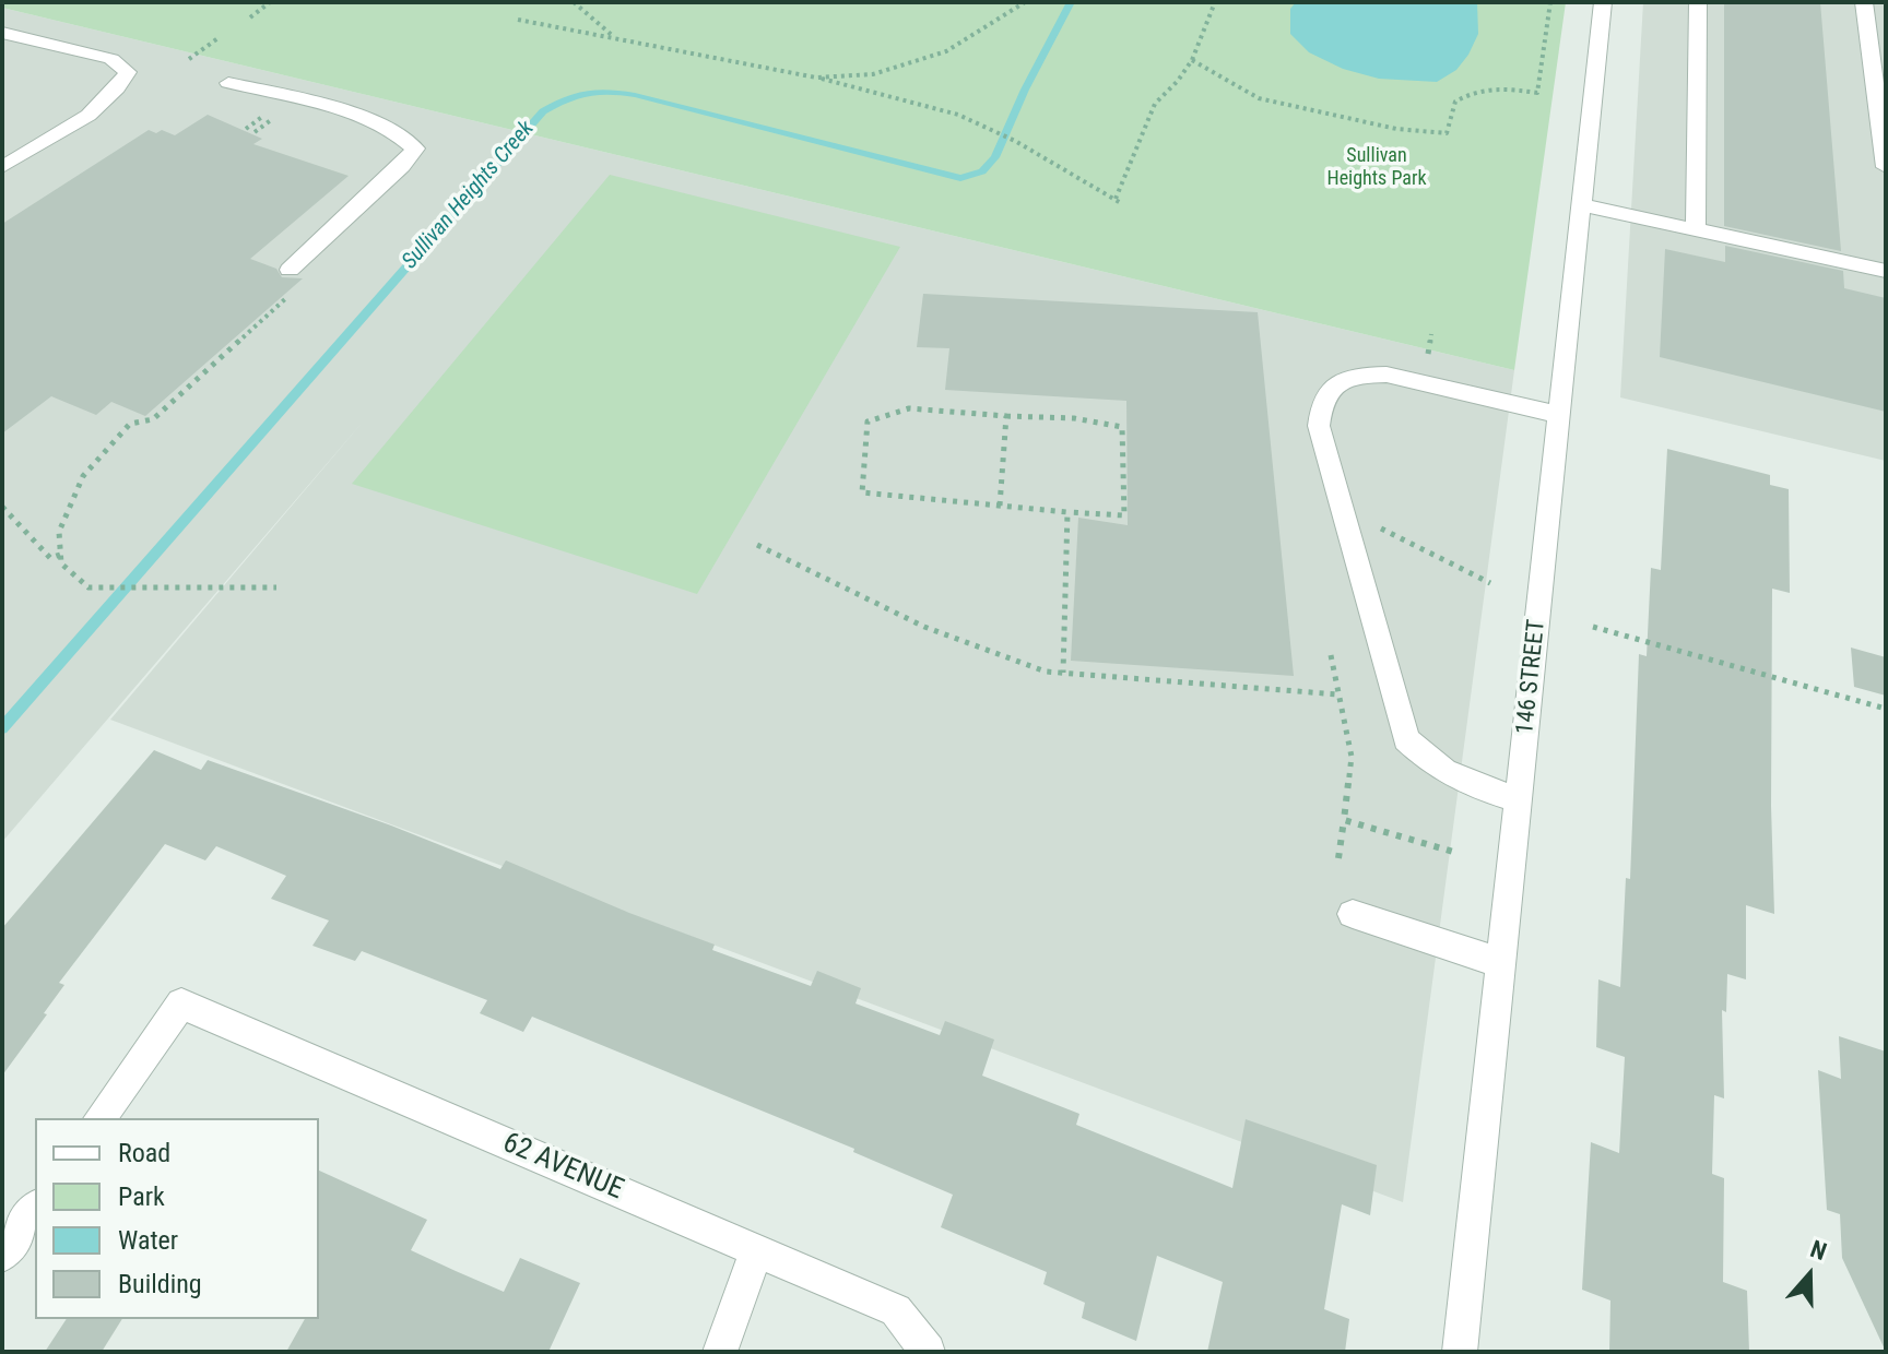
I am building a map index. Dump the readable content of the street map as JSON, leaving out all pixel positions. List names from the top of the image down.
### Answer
{
  "streets": {
    "street": ["146 STREET", "62 AVENUE"]
  },
  "water": ["Sullivan Heights Creek"],
  "parks": ["Sullivan Heights Park"],
  "legend": [
    "Road",
    "Park",
    "Water",
    "Building"
  ],
  "north": "top"
}
